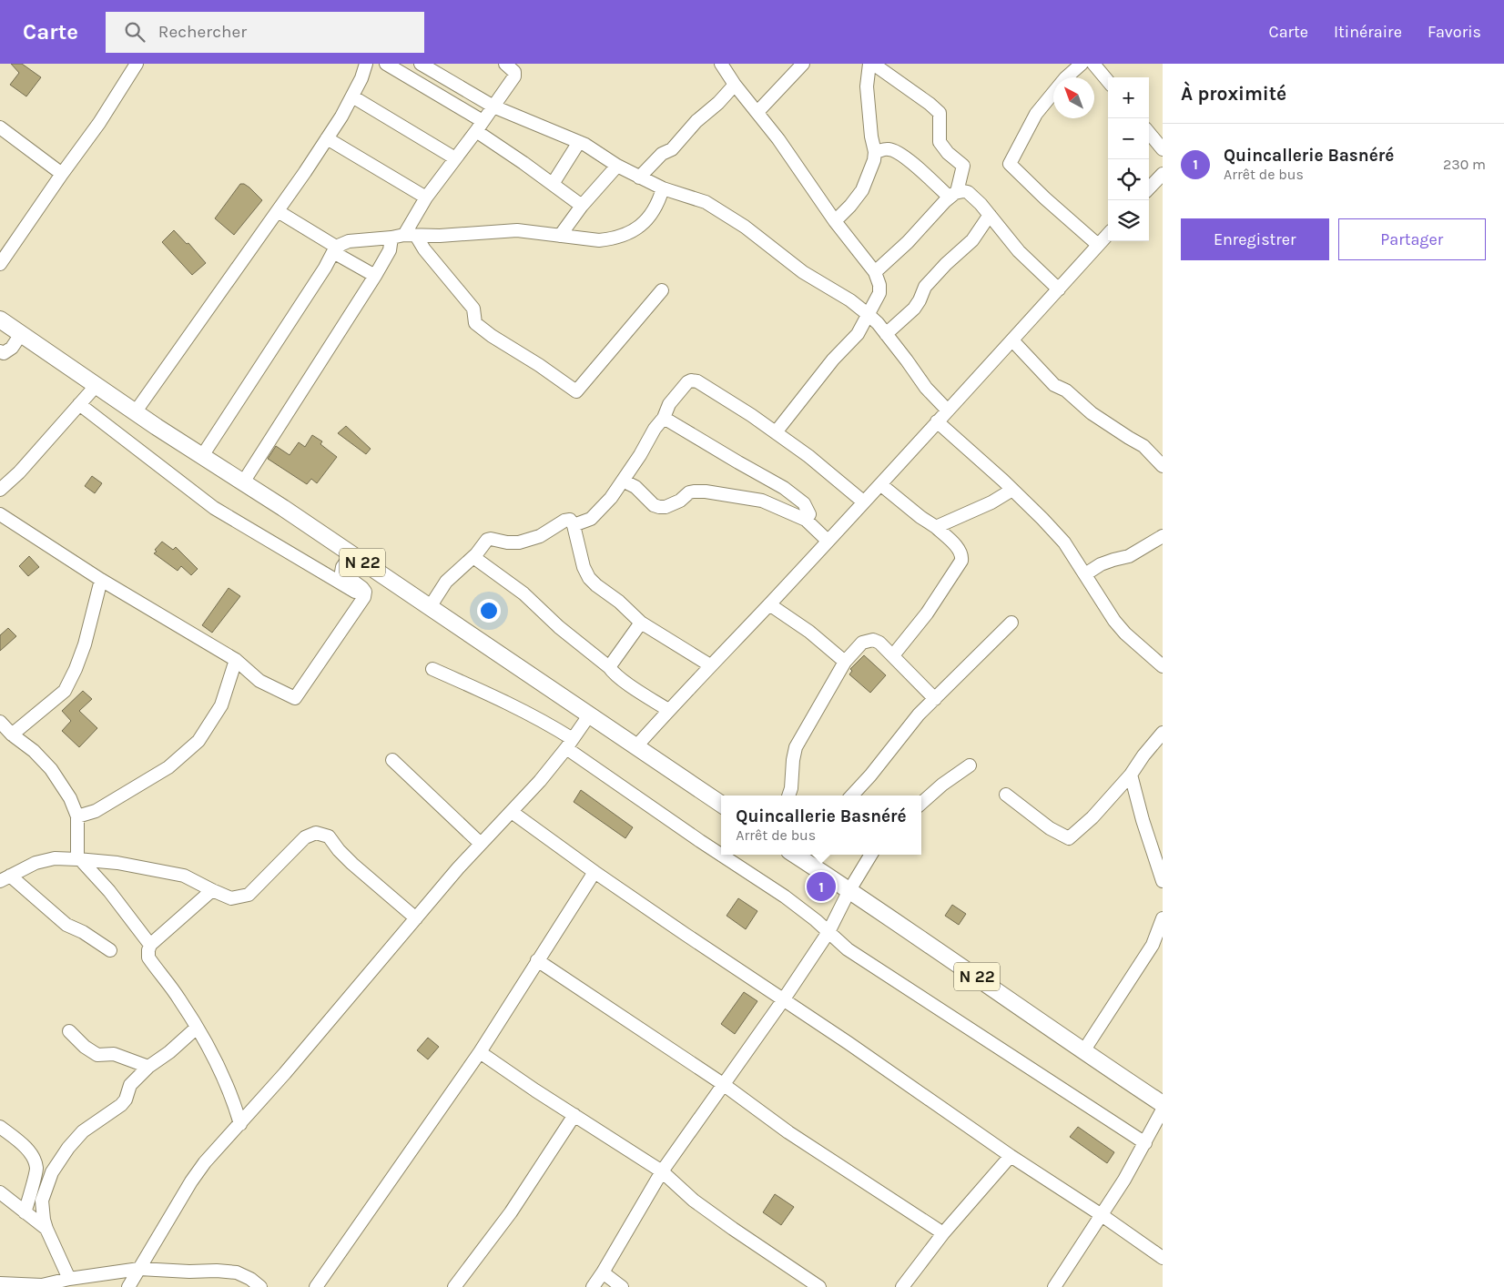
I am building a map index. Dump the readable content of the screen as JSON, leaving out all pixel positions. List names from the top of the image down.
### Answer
{
  "streets": {
    "main road": ["N 22"]
  },
  "north": "top left",
  "page": {
    "header": "Carte",
    "search": "Rechercher",
    "nav": ["Carte", "Itinéraire", "Favoris"],
    "heading": "À proximité",
    "map_buttons": ["+", "−"],
    "list": [
      {
        "mark": "1",
        "name": "Quincallerie Basnéré",
        "note": "Arrêt de bus",
        "value": "230 m"
      }
    ],
    "buttons": ["Enregistrer", "Partager"],
    "popup": ["Quincallerie Basnéré", "Arrêt de bus"],
    "pins": "1"
  }
}
